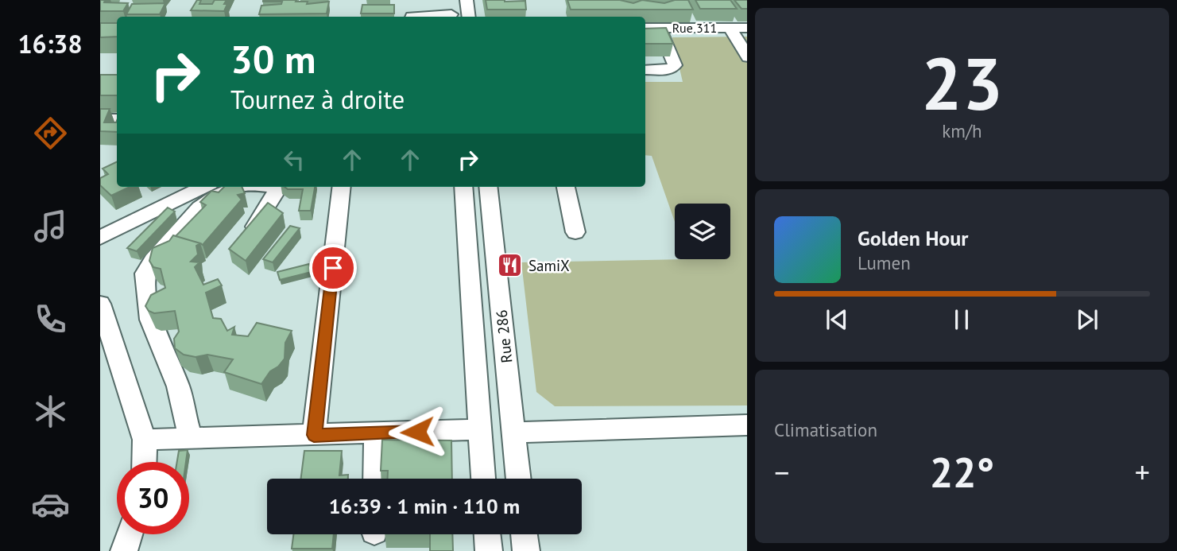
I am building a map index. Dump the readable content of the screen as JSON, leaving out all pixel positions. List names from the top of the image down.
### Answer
{
  "streets": {
    "street": ["Rue 311", "Rue 286"]
  },
  "places": {
    "restaurant": ["SamiX"]
  },
  "page": {
    "tabs": "16:38",
    "tile": [
      ["23", "km/h"],
      "Climatisation"
    ],
    "turn": ["30 m", "Tournez à droite"],
    "song": ["Golden Hour", "Lumen"],
    "heat": ["−", "22°", "+"],
    "limit": "30",
    "trip": "16:39 · 1 min · 110 m"
  }
}
